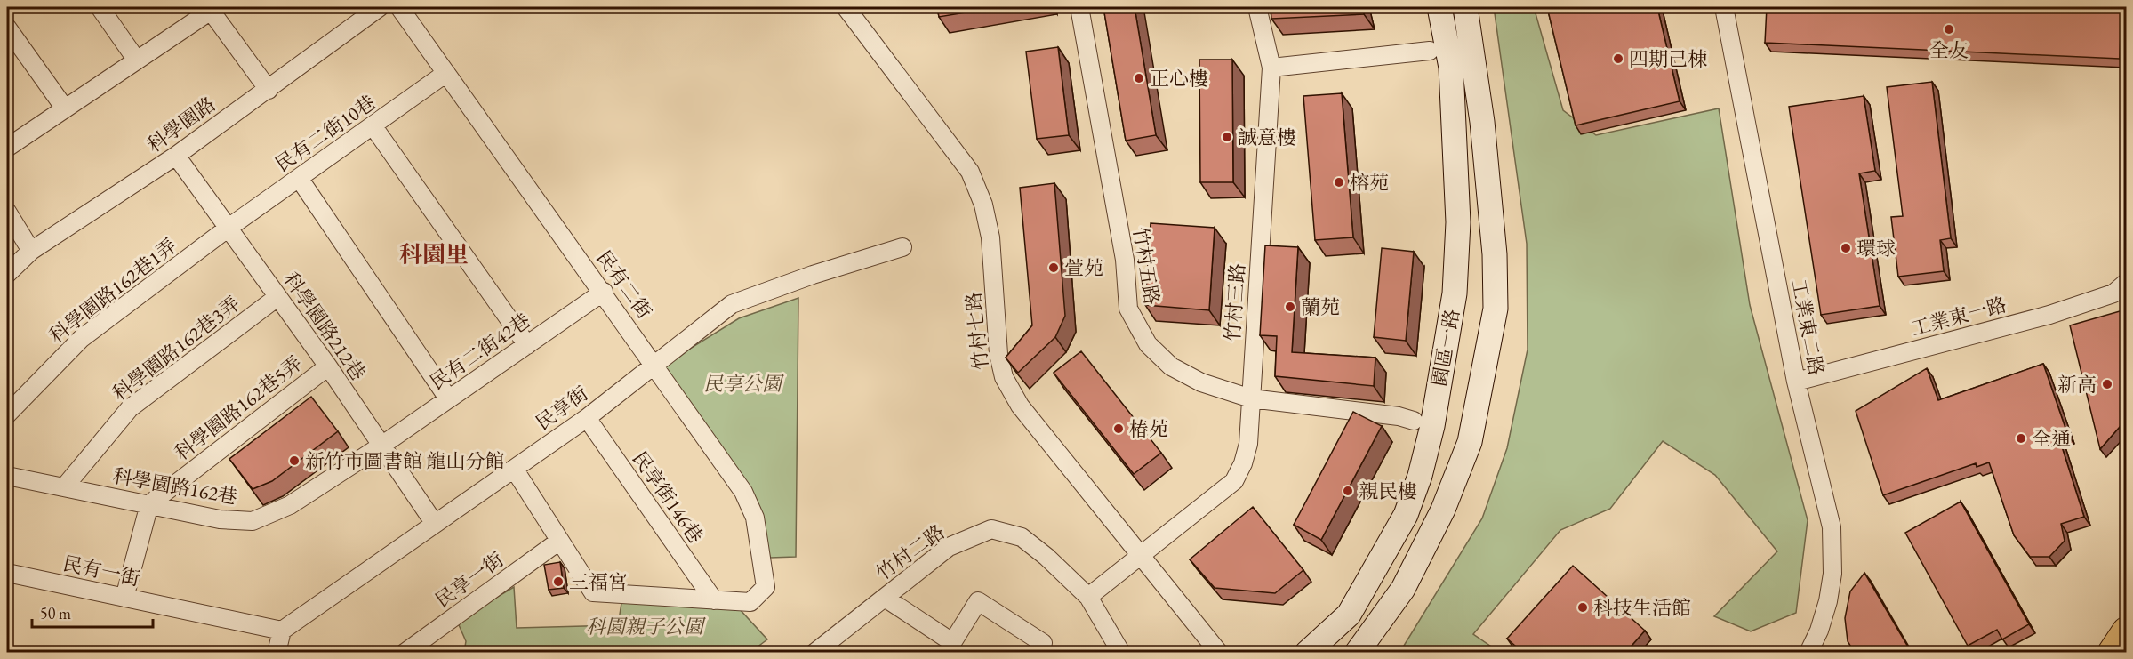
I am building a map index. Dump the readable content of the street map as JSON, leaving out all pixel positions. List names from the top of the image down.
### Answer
{
  "streets": {
    "street": [
      "科學園路",
      "民有二街10巷",
      "竹村五路",
      "民有二街",
      "科學園路162巷1弄",
      "竹村三路",
      "工業東一路",
      "科學園路212巷",
      "工業東二路",
      "竹村七路",
      "園區一路",
      "科學園路162巷3弄",
      "民有二街42巷",
      "科學園路162巷5弄",
      "民享街",
      "科學園路162巷",
      "民享街146巷",
      "竹村二路",
      "民有一街",
      "民享一街"
    ]
  },
  "crossings": [
    ["科學園路", "科學園路212巷"],
    ["民有二街10巷", "民有二街"],
    ["民有二街10巷", "科學園路162巷1弄"],
    ["民有二街10巷", "科學園路212巷"],
    ["竹村五路", "竹村三路"],
    ["民有二街", "民有二街42巷"],
    ["民有二街", "民享街"],
    ["民有二街", "民享街146巷"],
    ["科學園路162巷1弄", "科學園路212巷"],
    ["竹村三路", "竹村七路"],
    ["竹村三路", "竹村二路"],
    ["工業東一路", "工業東二路"],
    ["科學園路212巷", "科學園路162巷3弄"],
    ["科學園路212巷", "民有二街42巷"],
    ["科學園路212巷", "科學園路162巷5弄"],
    ["科學園路212巷", "民享街"],
    ["科學園路212巷", "科學園路162巷"],
    ["科學園路162巷3弄", "科學園路162巷"],
    ["民有二街42巷", "科學園路162巷"],
    ["科學園路162巷5弄", "科學園路162巷"],
    ["民享街", "民享街146巷"],
    ["民享街", "民有一街"]
  ],
  "districts": ["科園里"],
  "parks": ["民享公園", "科園親子公園"],
  "places": [
    "全友",
    "四期己棟",
    "正心樓",
    "誠意樓",
    "榕苑",
    "環球",
    "萱苑",
    "蘭苑",
    "新高",
    "椿苑",
    "全通",
    "新竹市圖書館 龍山分館",
    "親民樓",
    "三福宮",
    "科技生活館"
  ],
  "scale_bar": "50 m"
}
